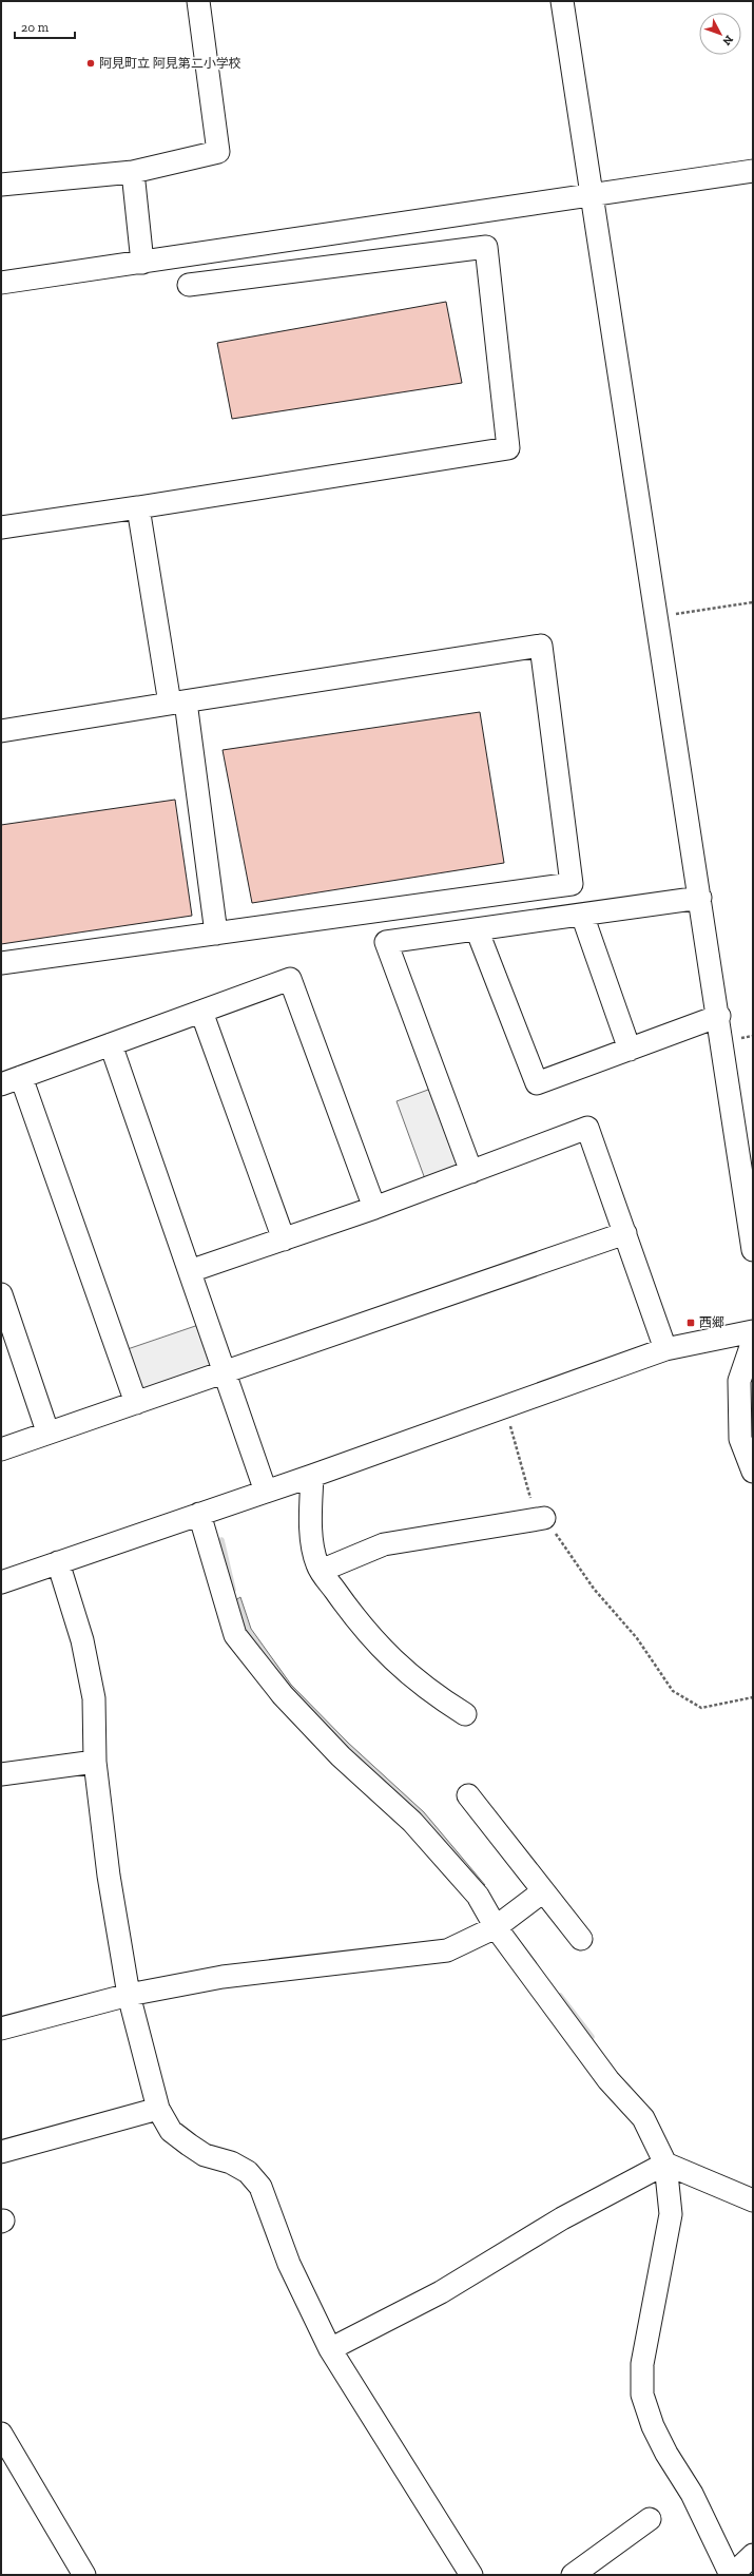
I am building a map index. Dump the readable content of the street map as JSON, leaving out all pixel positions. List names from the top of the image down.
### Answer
{
  "places": {
    "other": ["阿見町立 阿見第二小学校"],
    "transit": ["西郷"]
  },
  "scale_bar": "20 m",
  "north": "bottom right"
}
